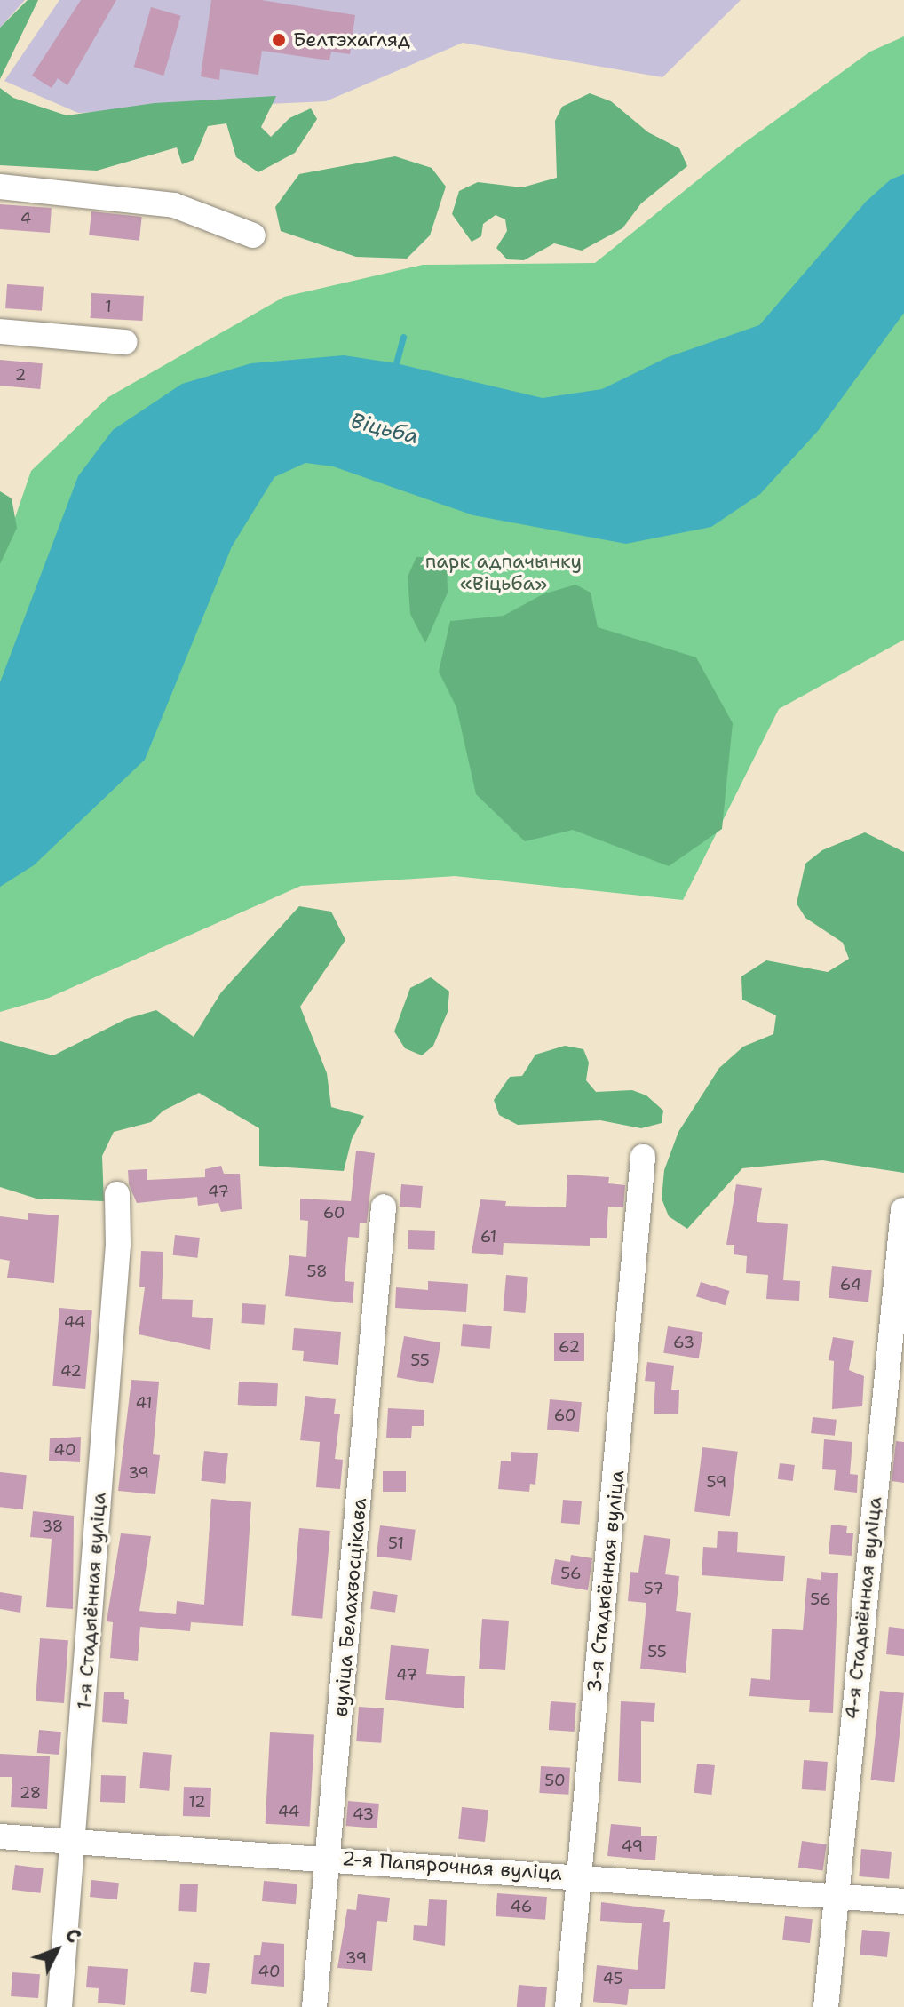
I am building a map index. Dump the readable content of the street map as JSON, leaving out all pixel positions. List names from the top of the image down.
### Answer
{
  "streets": {
    "street": [
      "3-я Стадыённая вуліца",
      "1-я Стадыённая вуліца",
      "вуліца Белахвосцікава",
      "4-я Стадыённая вуліца",
      "2-я Папярочная вуліца"
    ]
  },
  "crossings": [
    ["3-я Стадыённая вуліца", "2-я Папярочная вуліца"],
    ["1-я Стадыённая вуліца", "2-я Папярочная вуліца"],
    ["вуліца Белахвосцікава", "2-я Папярочная вуліца"],
    ["4-я Стадыённая вуліца", "2-я Папярочная вуліца"]
  ],
  "water": ["Віцьба"],
  "parks": ["парк адпачынку «Віцьба»"],
  "places": ["Белтэхагляд"],
  "house_numbers": [
    "4",
    "1",
    "2",
    "47",
    "60",
    "61",
    "58",
    "64",
    "44",
    "63",
    "62",
    "55",
    "42",
    "41",
    "60",
    "40",
    "39",
    "59",
    "38",
    "51",
    "56",
    "57",
    "56",
    "55",
    "47",
    "50",
    "28",
    "12",
    "44",
    "43",
    "49",
    "46",
    "39",
    "40",
    "45"
  ],
  "north": "top right"
}
